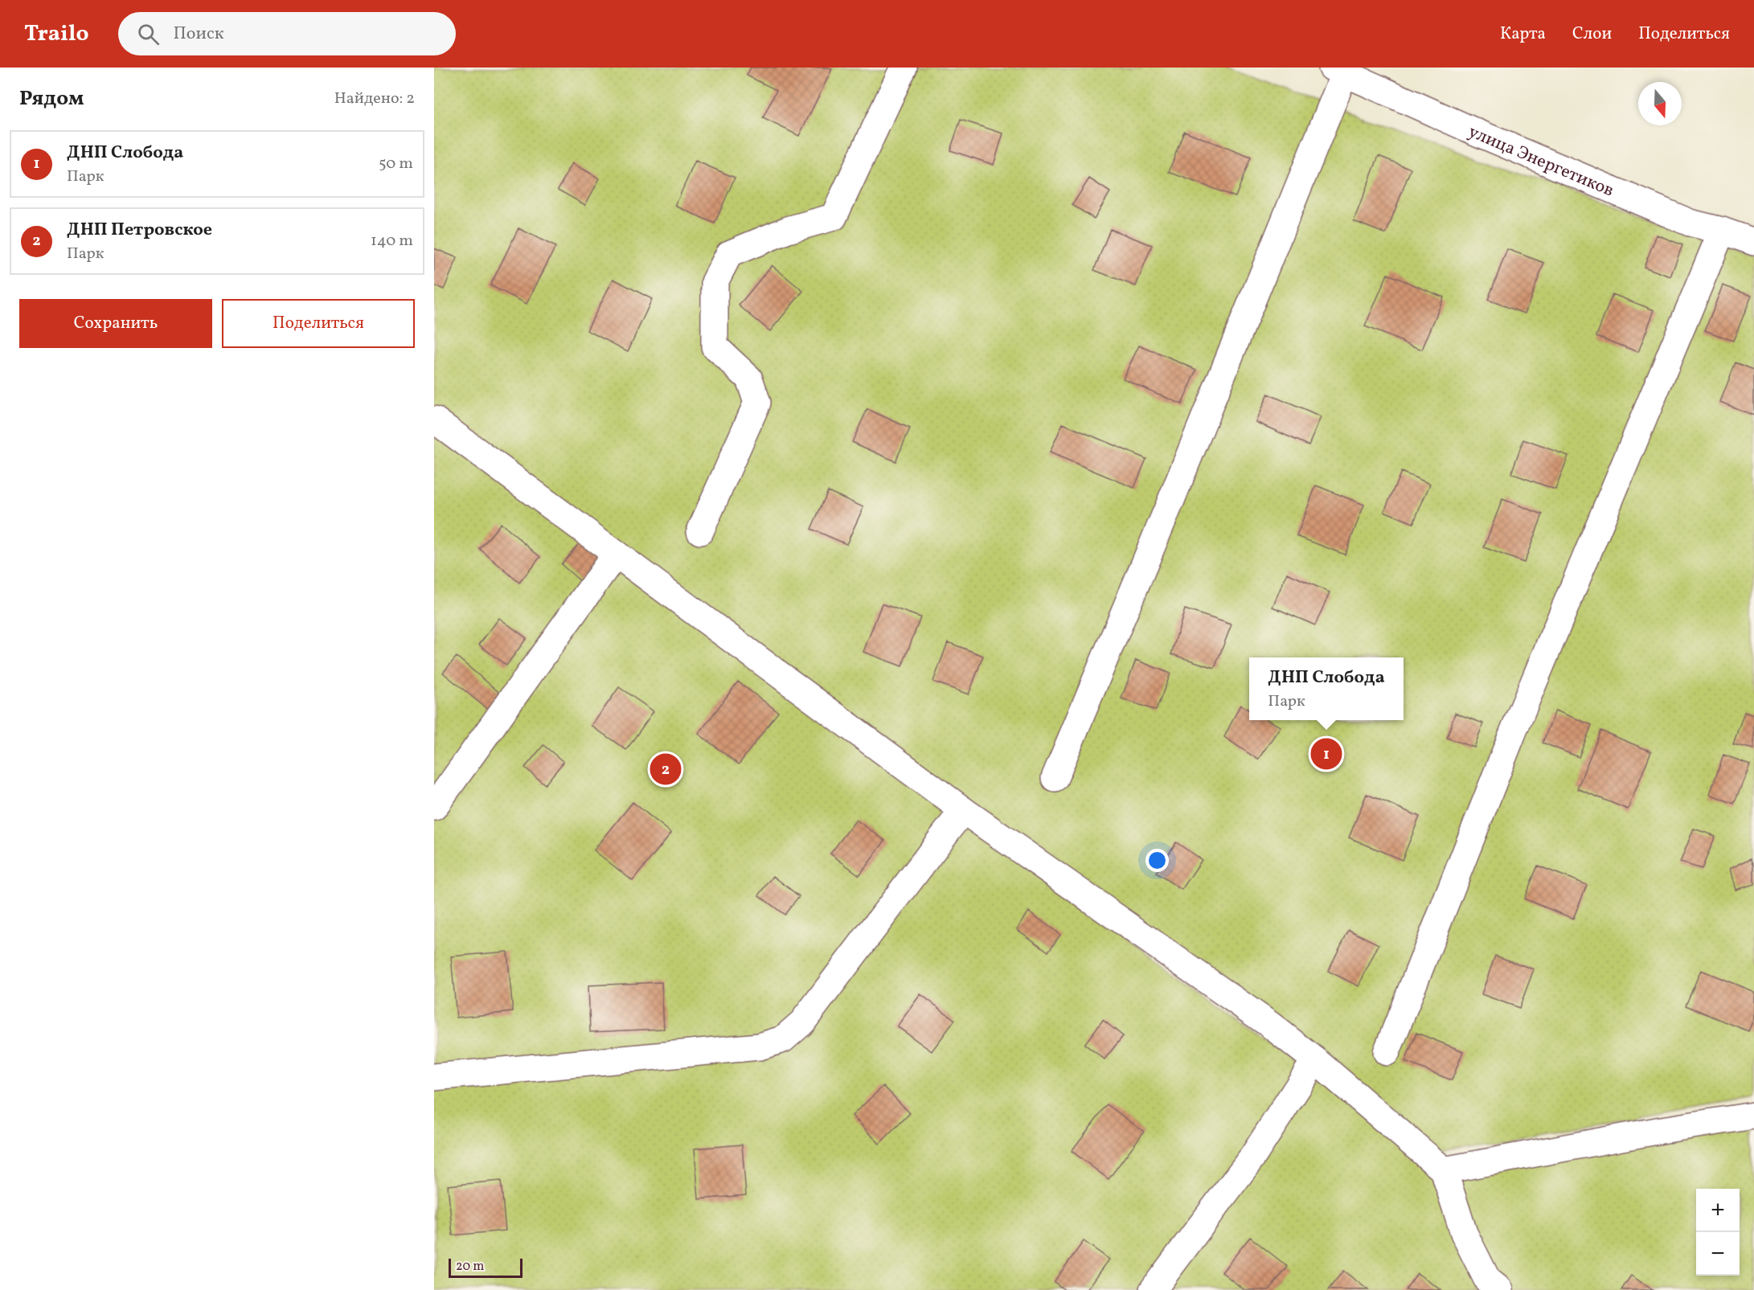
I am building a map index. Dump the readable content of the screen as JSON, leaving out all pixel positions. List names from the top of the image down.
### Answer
{
  "streets": {
    "street": ["улица Энергетиков"]
  },
  "scale_bar": "20 m",
  "north": "bottom",
  "page": {
    "header": "Trailo",
    "search": "Поиск",
    "nav": ["Карта", "Слои", "Поделиться"],
    "heading": ["Рядом", "Найдено: 2"],
    "list": [
      {
        "mark": "1",
        "name": "ДНП Слобода",
        "note": "Парк",
        "value": "50 m"
      },
      {
        "mark": "2",
        "name": "ДНП Петровское",
        "note": "Парк",
        "value": "140 m"
      }
    ],
    "buttons": ["Сохранить", "Поделиться"],
    "popup": ["ДНП Слобода", "Парк"],
    "pins": ["1", "2"],
    "map_buttons": ["+", "−"],
    "scale": "20 m"
  }
}
